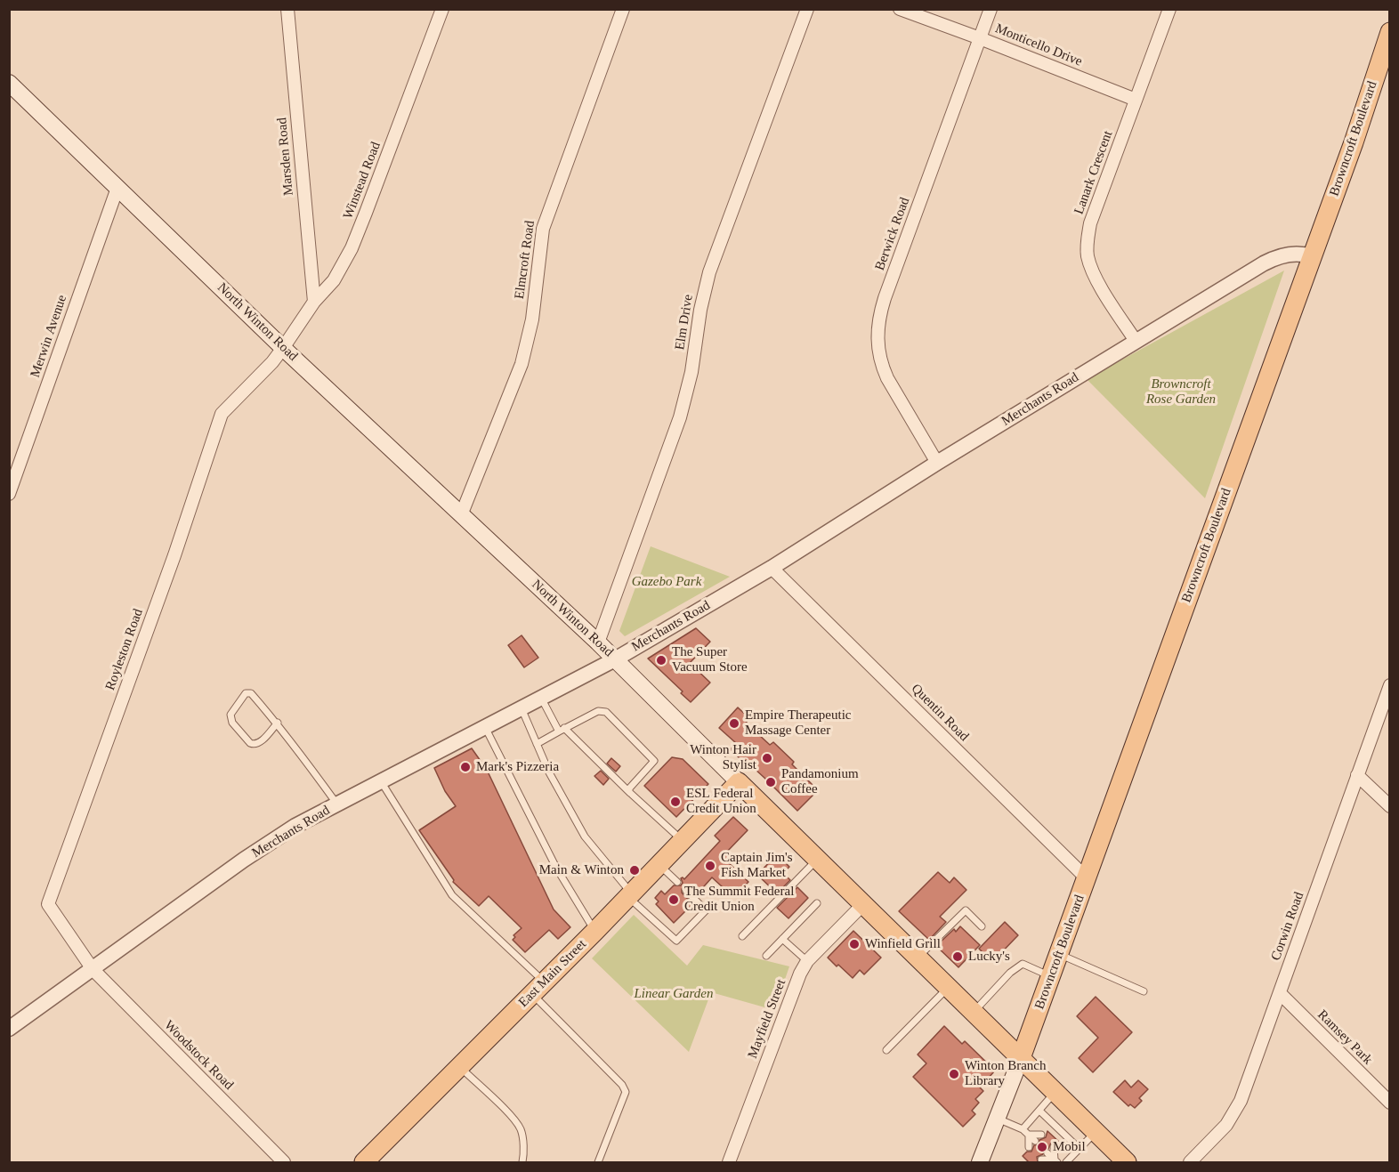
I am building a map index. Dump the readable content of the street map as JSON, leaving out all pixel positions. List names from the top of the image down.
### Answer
{
  "streets": {
    "main road": ["Browncroft Boulevard", "North Winton Road", "East Main Street"],
    "street": [
      "Monticello Drive",
      "Marsden Road",
      "Lanark Crescent",
      "Winstead Road",
      "Berwick Road",
      "Elmcroft Road",
      "Elm Drive",
      "Merwin Avenue",
      "Merchants Road",
      "Royleston Road",
      "Quentin Road",
      "Corwin Road",
      "Mayfield Street",
      "Ramsey Park",
      "Woodstock Road"
    ]
  },
  "crossings": [
    ["Monticello Drive", "Lanark Crescent"],
    ["Monticello Drive", "Berwick Road"],
    ["Browncroft Boulevard", "North Winton Road"],
    ["Browncroft Boulevard", "Merchants Road"],
    ["Browncroft Boulevard", "Quentin Road"],
    ["Marsden Road", "Winstead Road"],
    ["Lanark Crescent", "Merchants Road"],
    ["Winstead Road", "North Winton Road"],
    ["Winstead Road", "Royleston Road"],
    ["Berwick Road", "Merchants Road"],
    ["Elmcroft Road", "North Winton Road"],
    ["North Winton Road", "Elm Drive"],
    ["North Winton Road", "Merwin Avenue"],
    ["North Winton Road", "Merchants Road"],
    ["North Winton Road", "Royleston Road"],
    ["North Winton Road", "East Main Street"],
    ["North Winton Road", "Mayfield Street"],
    ["Merchants Road", "Royleston Road"],
    ["Merchants Road", "Quentin Road"],
    ["Merchants Road", "Woodstock Road"],
    ["Royleston Road", "Woodstock Road"],
    ["Corwin Road", "Ramsey Park"]
  ],
  "parks": ["Browncroft Rose Garden", "Gazebo Park", "Linear Garden"],
  "places": [
    "The Super Vacuum Store",
    "Empire Therapeutic Massage Center",
    "Winton Hair Stylist",
    "Mark's Pizzeria",
    "Pandamonium Coffee",
    "ESL Federal Credit Union",
    "Captain Jim's Fish Market",
    "Main & Winton",
    "The Summit Federal Credit Union",
    "Winfield Grill",
    "Lucky's",
    "Winton Branch Library",
    "Mobil"
  ]
}
